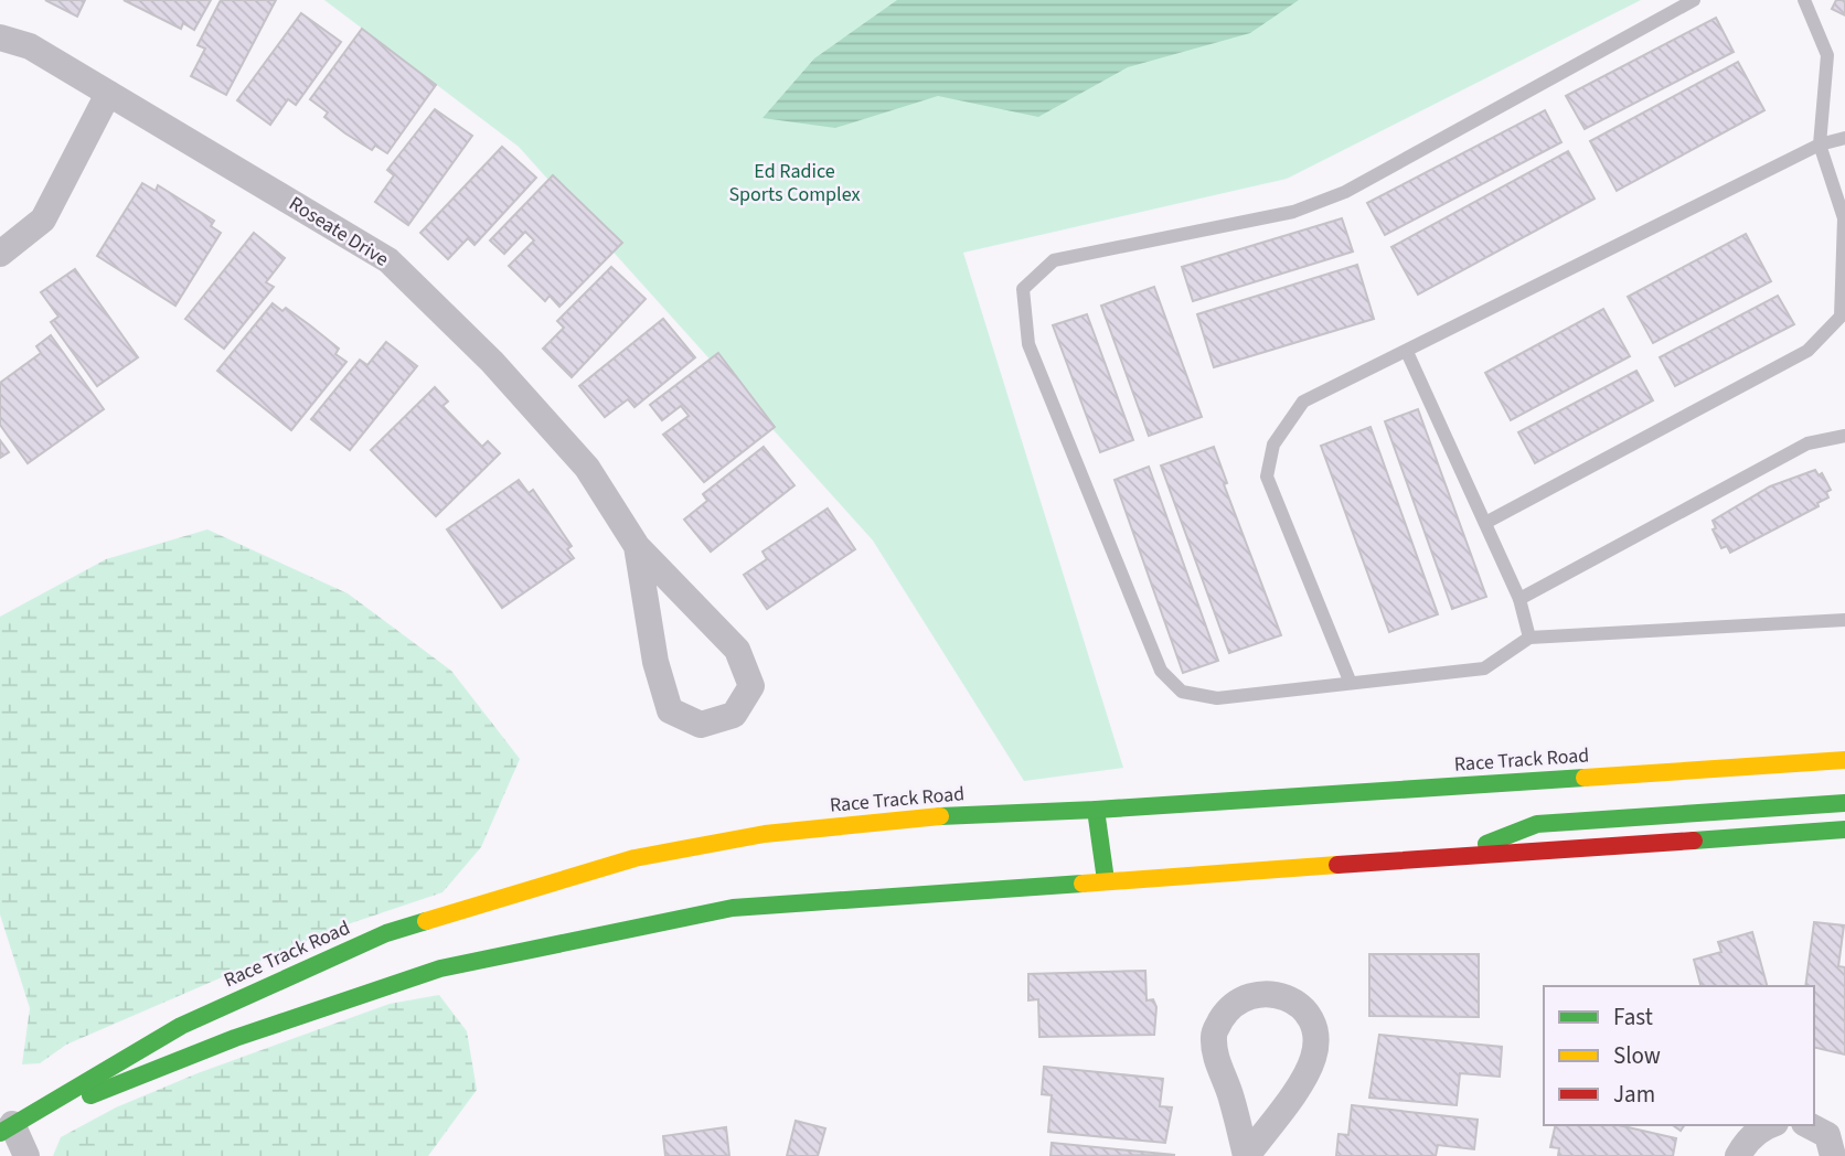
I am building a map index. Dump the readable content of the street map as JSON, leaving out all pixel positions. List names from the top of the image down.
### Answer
{
  "streets": {
    "main road": ["Race Track Road"],
    "street": ["Roseate Drive"]
  },
  "parks": ["Ed Radice Sports Complex"],
  "legend": ["Fast", "Slow", "Jam"]
}
